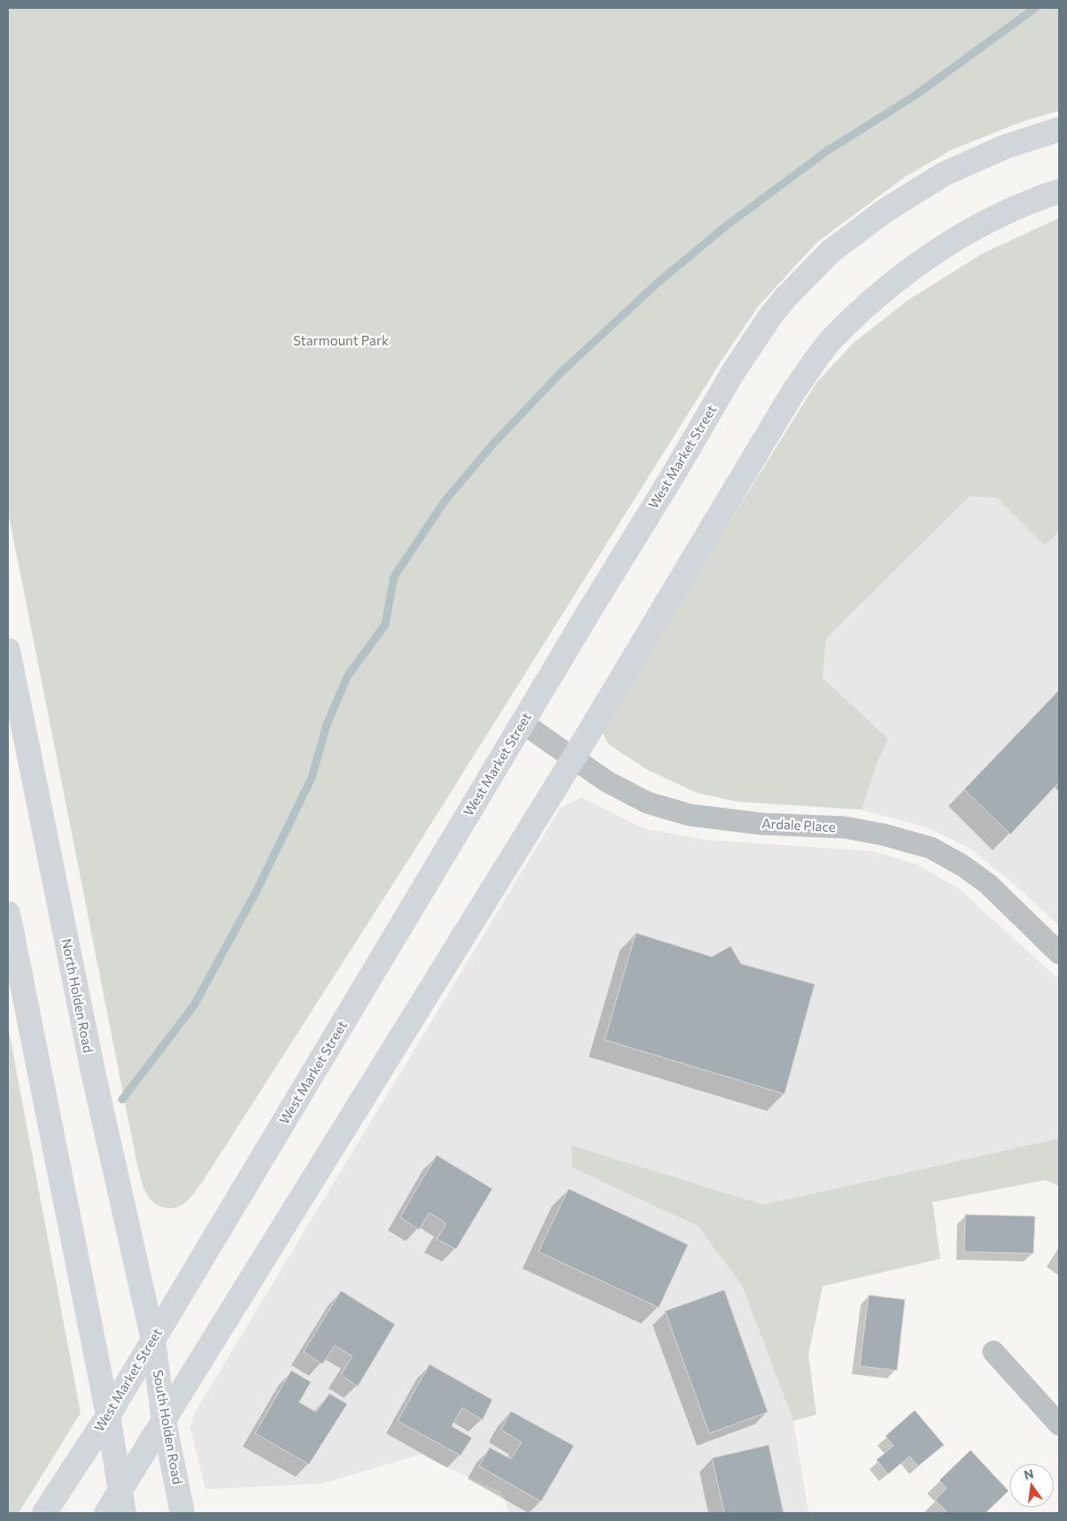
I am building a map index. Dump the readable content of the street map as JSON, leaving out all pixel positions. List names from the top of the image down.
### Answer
{
  "streets": {
    "main road": ["West Market Street", "North Holden Road", "South Holden Road"],
    "street": ["Ardale Place"]
  },
  "crossings": [
    ["West Market Street", "Ardale Place"],
    ["West Market Street", "North Holden Road"],
    ["West Market Street", "South Holden Road"],
    ["North Holden Road", "South Holden Road"]
  ],
  "parks": ["Starmount Park"],
  "north": "top"
}
